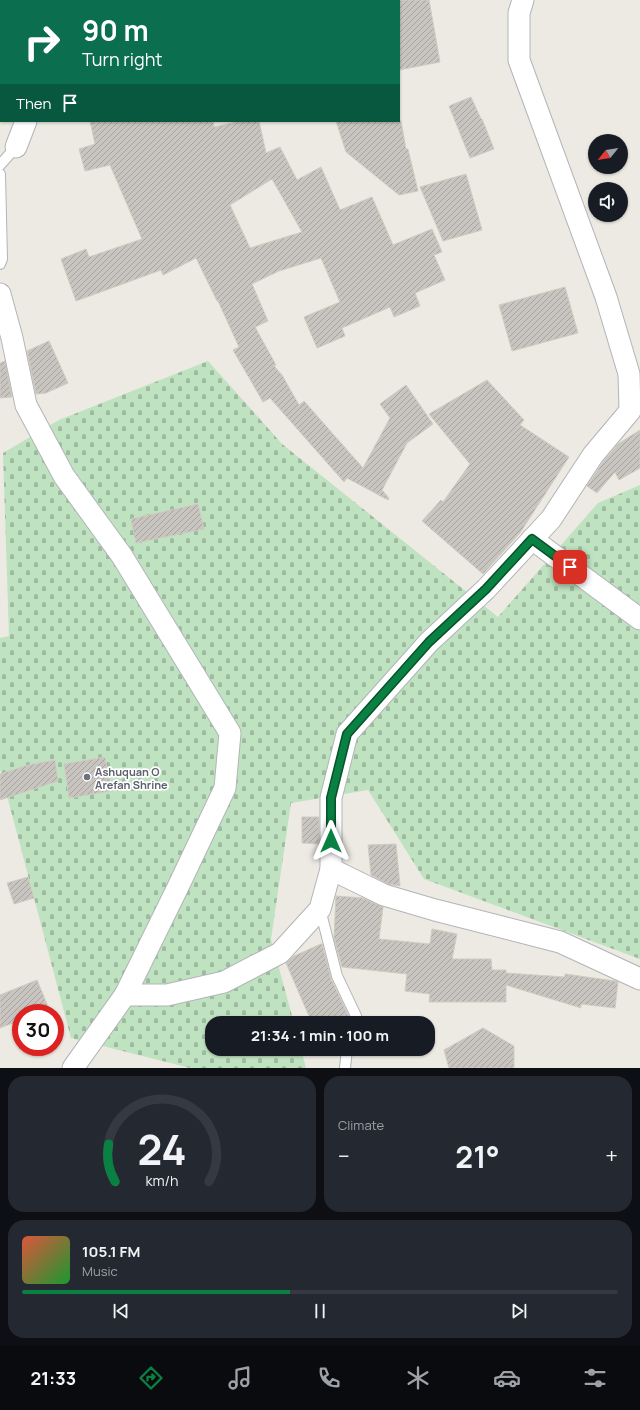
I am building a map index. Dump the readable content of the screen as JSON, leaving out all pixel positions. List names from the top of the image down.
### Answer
{
  "places": ["Ashuquan O Arefan Shrine"],
  "north": "bottom left",
  "page": {
    "turn": ["90 m", "Turn right"],
    "then": "Then",
    "limit": "30",
    "trip": "21:34 · 1 min · 100 m",
    "tile": "Climate",
    "heat": ["−", "21°", "+"],
    "song": ["105.1 FM", "Music"],
    "tabs": "21:33",
    "gauge": ["24", "km/h"]
  }
}
